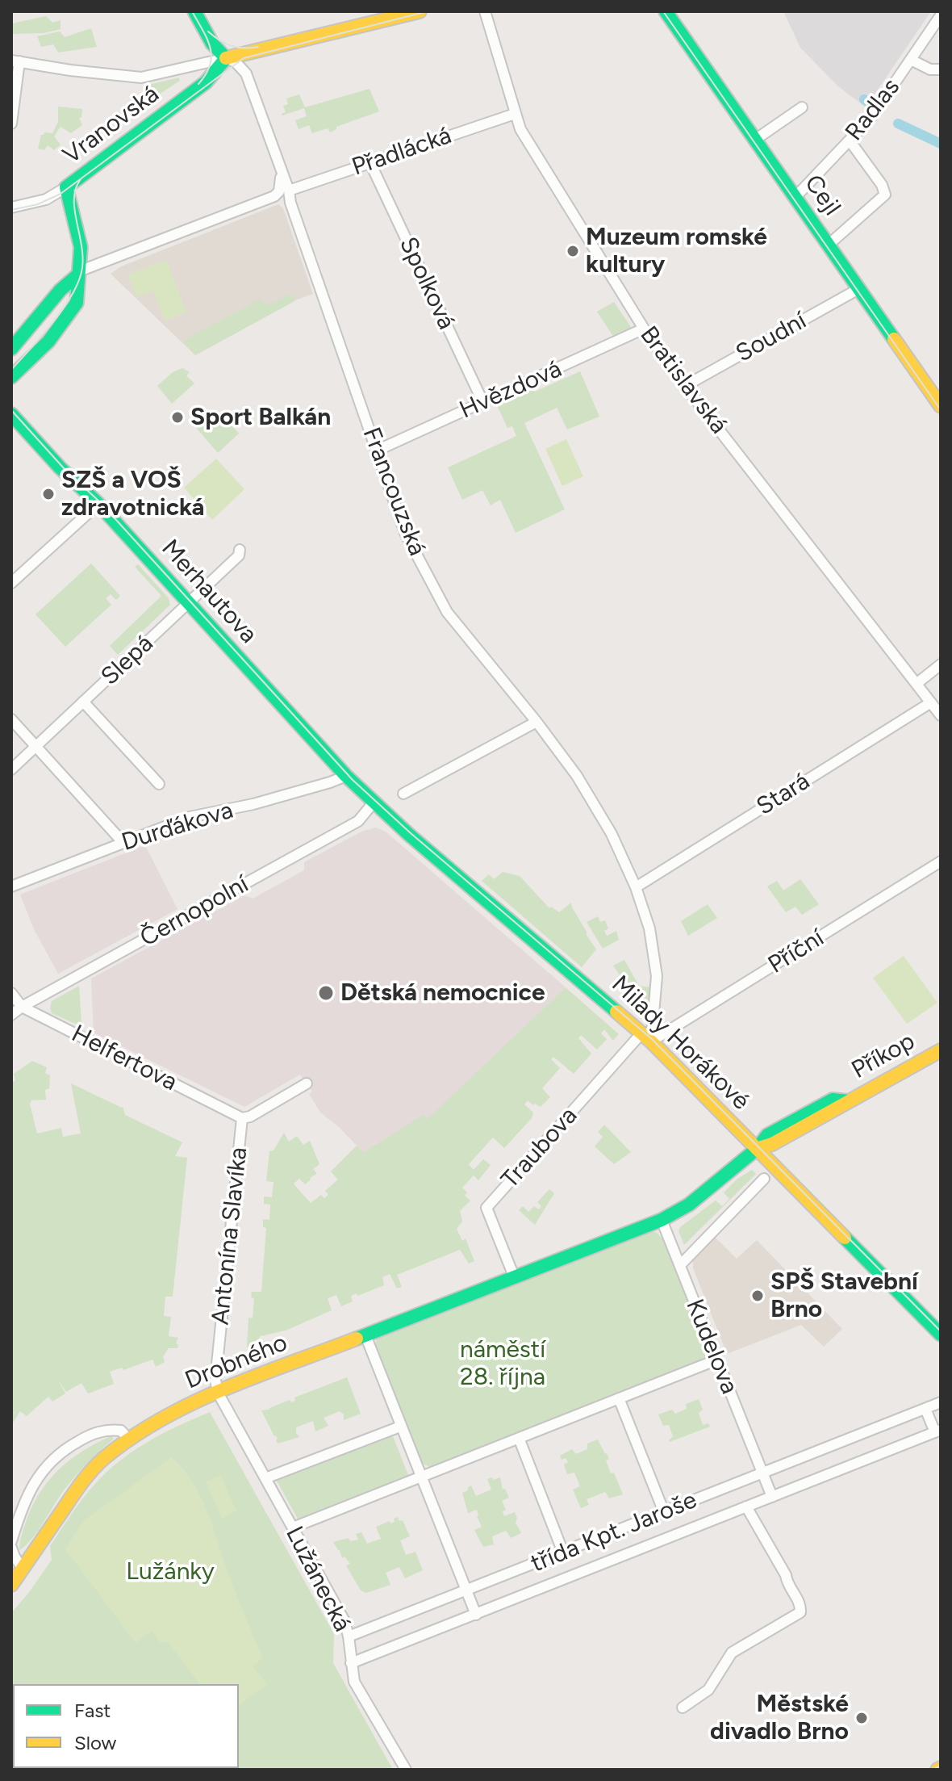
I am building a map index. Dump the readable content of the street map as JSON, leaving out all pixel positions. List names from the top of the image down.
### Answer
{
  "streets": {
    "street": [
      "Radlas",
      "Vranovská",
      "Přadlácká",
      "Cejl",
      "Spolková",
      "Soudní",
      "Bratislavská",
      "Hvězdová",
      "Francouzská",
      "Merhautova",
      "Slepá",
      "Stará",
      "Durďákova",
      "Černopolní",
      "Příční",
      "Milady Horákové",
      "Příkop",
      "Helfertova",
      "Traubova",
      "Antonína Slavíka",
      "Kudelova",
      "Drobného",
      "třída Kpt. Jaroše",
      "Lužánecká"
    ]
  },
  "crossings": [
    ["Radlas", "Cejl"],
    ["Vranovská", "Francouzská"],
    ["Přadlácká", "Spolková"],
    ["Přadlácká", "Bratislavská"],
    ["Přadlácká", "Francouzská"],
    ["Cejl", "Soudní"],
    ["Spolková", "Hvězdová"],
    ["Soudní", "Bratislavská"],
    ["Bratislavská", "Hvězdová"],
    ["Bratislavská", "Stará"],
    ["Hvězdová", "Francouzská"],
    ["Francouzská", "Stará"],
    ["Francouzská", "Příční"],
    ["Francouzská", "Milady Horákové"],
    ["Francouzská", "Traubova"],
    ["Merhautova", "Slepá"],
    ["Merhautova", "Durďákova"],
    ["Merhautova", "Černopolní"],
    ["Merhautova", "Milady Horákové"],
    ["Černopolní", "Milady Horákové"],
    ["Černopolní", "Helfertova"],
    ["Příční", "Milady Horákové"],
    ["Příční", "Traubova"],
    ["Milady Horákové", "Příkop"],
    ["Milady Horákové", "Traubova"],
    ["Helfertova", "Antonína Slavíka"],
    ["Antonína Slavíka", "Drobného"],
    ["Antonína Slavíka", "Lužánecká"],
    ["Kudelova", "třída Kpt. Jaroše"],
    ["Drobného", "Lužánecká"],
    ["třída Kpt. Jaroše", "Lužánecká"]
  ],
  "parks": ["náměstí 28. října", "Lužánky"],
  "places": [
    "Muzeum romské kultury",
    "Sport Balkán",
    "SZŠ a VOŠ zdravotnická",
    "Dětská nemocnice",
    "SPŠ Stavební Brno",
    "Městské divadlo Brno"
  ],
  "legend": ["Fast", "Slow"]
}
